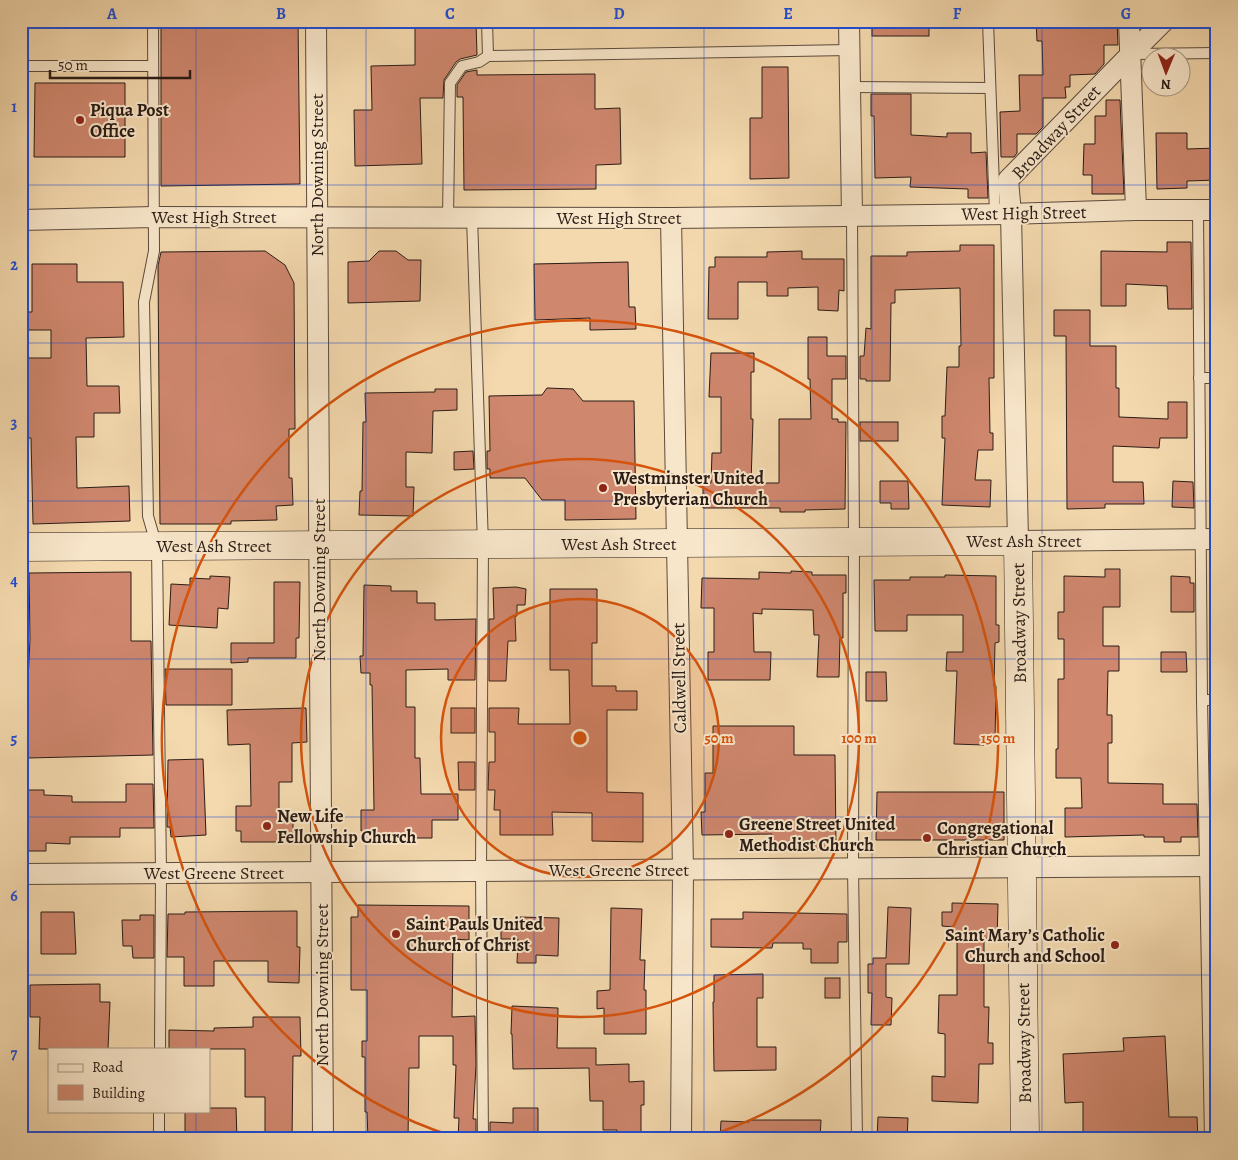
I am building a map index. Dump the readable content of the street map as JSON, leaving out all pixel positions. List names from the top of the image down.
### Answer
{
  "streets": {
    "street": [
      "Broadway Street",
      "North Downing Street",
      "West High Street",
      "West Ash Street",
      "Caldwell Street",
      "West Greene Street"
    ]
  },
  "crossings": [
    ["Broadway Street", "West High Street"],
    ["Broadway Street", "West Ash Street"],
    ["Broadway Street", "West Greene Street"],
    ["North Downing Street", "West High Street"],
    ["North Downing Street", "West Ash Street"],
    ["North Downing Street", "West Greene Street"],
    ["West High Street", "Caldwell Street"],
    ["West Ash Street", "Caldwell Street"],
    ["Caldwell Street", "West Greene Street"]
  ],
  "places": [
    "Piqua Post Office",
    "Westminster United Presbyterian Church",
    "New Life Fellowship Church",
    "Greene Street United Methodist Church",
    "Congregational Christian Church",
    "Saint Pauls United Church of Christ",
    "Saint Mary’s Catholic Church and School"
  ],
  "legend": ["Road", "Building"],
  "scale_bar": "50 m",
  "north": "bottom",
  "grid": {
    "columns": [
      "A",
      "B",
      "C",
      "D",
      "E",
      "F",
      "G"
    ],
    "rows": [
      "1",
      "2",
      "3",
      "4",
      "5",
      "6",
      "7"
    ]
  },
  "rings": ["50 m", "100 m", "150 m"]
}
